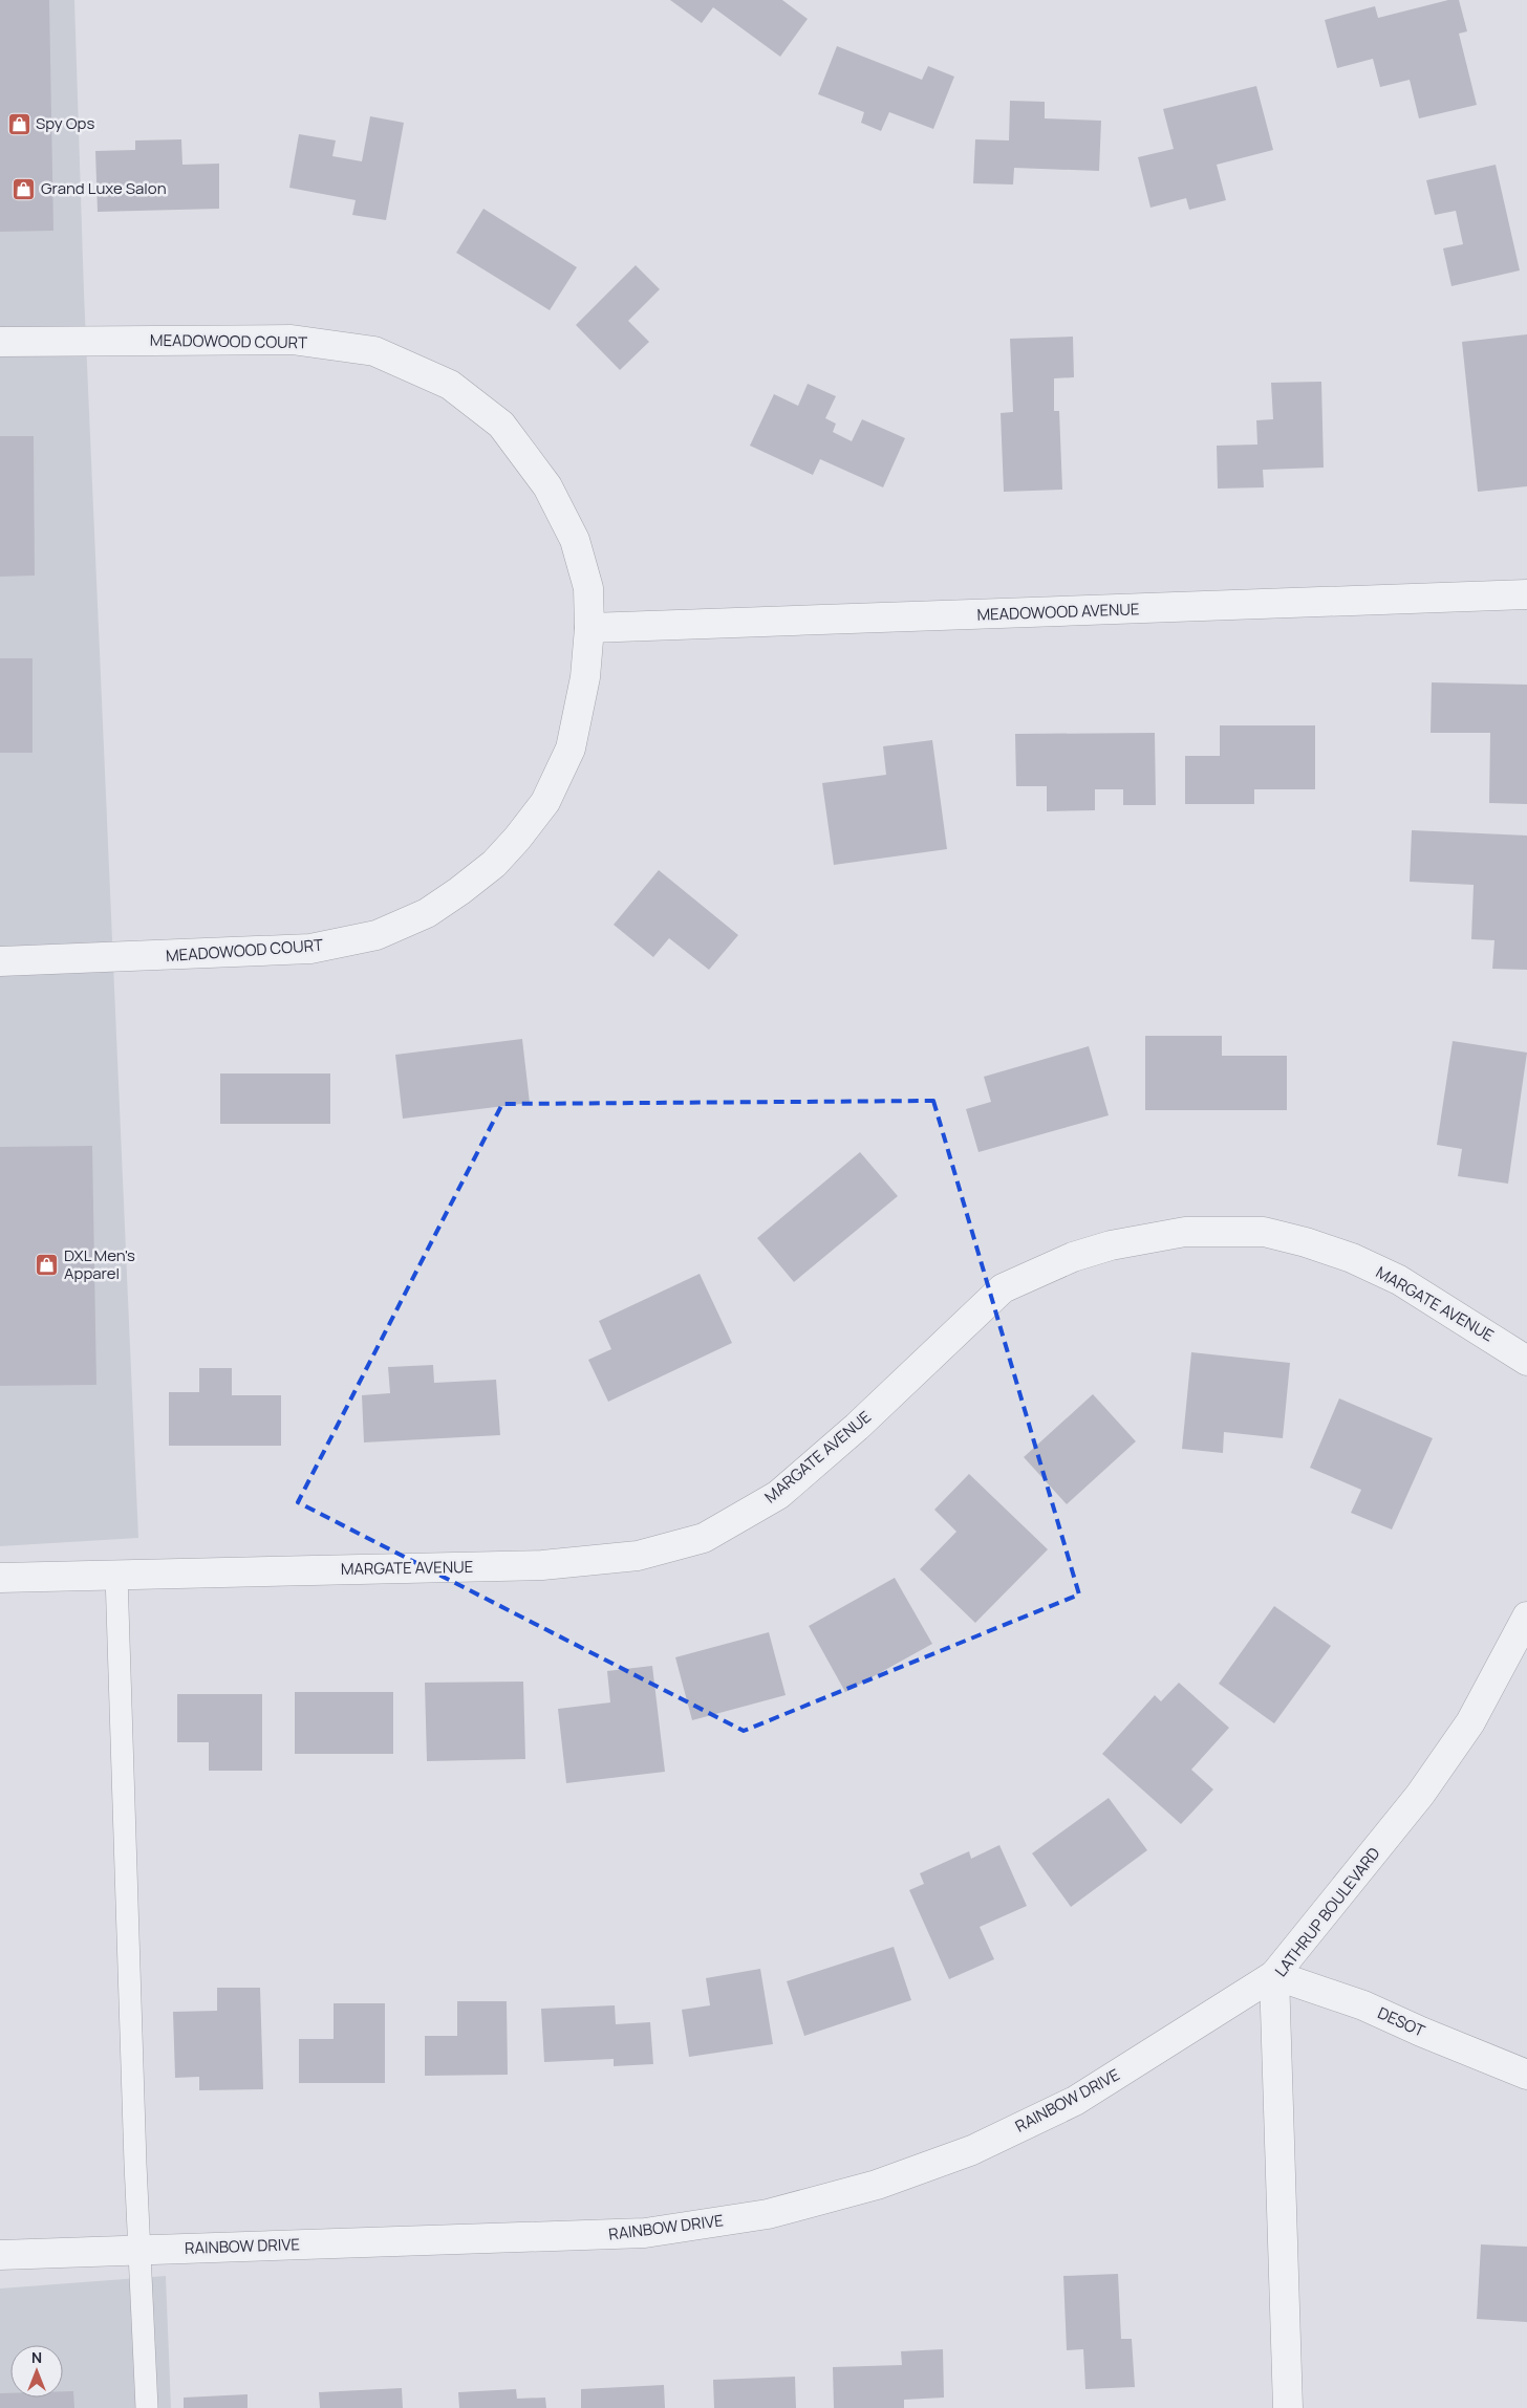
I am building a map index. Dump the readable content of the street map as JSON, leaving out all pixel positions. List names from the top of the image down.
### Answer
{
  "streets": {
    "street": [
      "MEADOWOOD COURT",
      "MEADOWOOD AVENUE",
      "MARGATE AVENUE",
      "LATHRUP BOULEVARD",
      "DESOT",
      "RAINBOW DRIVE"
    ]
  },
  "crossings": [
    ["MEADOWOOD COURT", "MEADOWOOD AVENUE"],
    ["LATHRUP BOULEVARD", "DESOT"],
    ["LATHRUP BOULEVARD", "RAINBOW DRIVE"],
    ["DESOT", "RAINBOW DRIVE"]
  ],
  "places": {
    "shop": ["Spy Ops", "Grand Luxe Salon", "DXL Men's Apparel"]
  },
  "north": "top"
}
